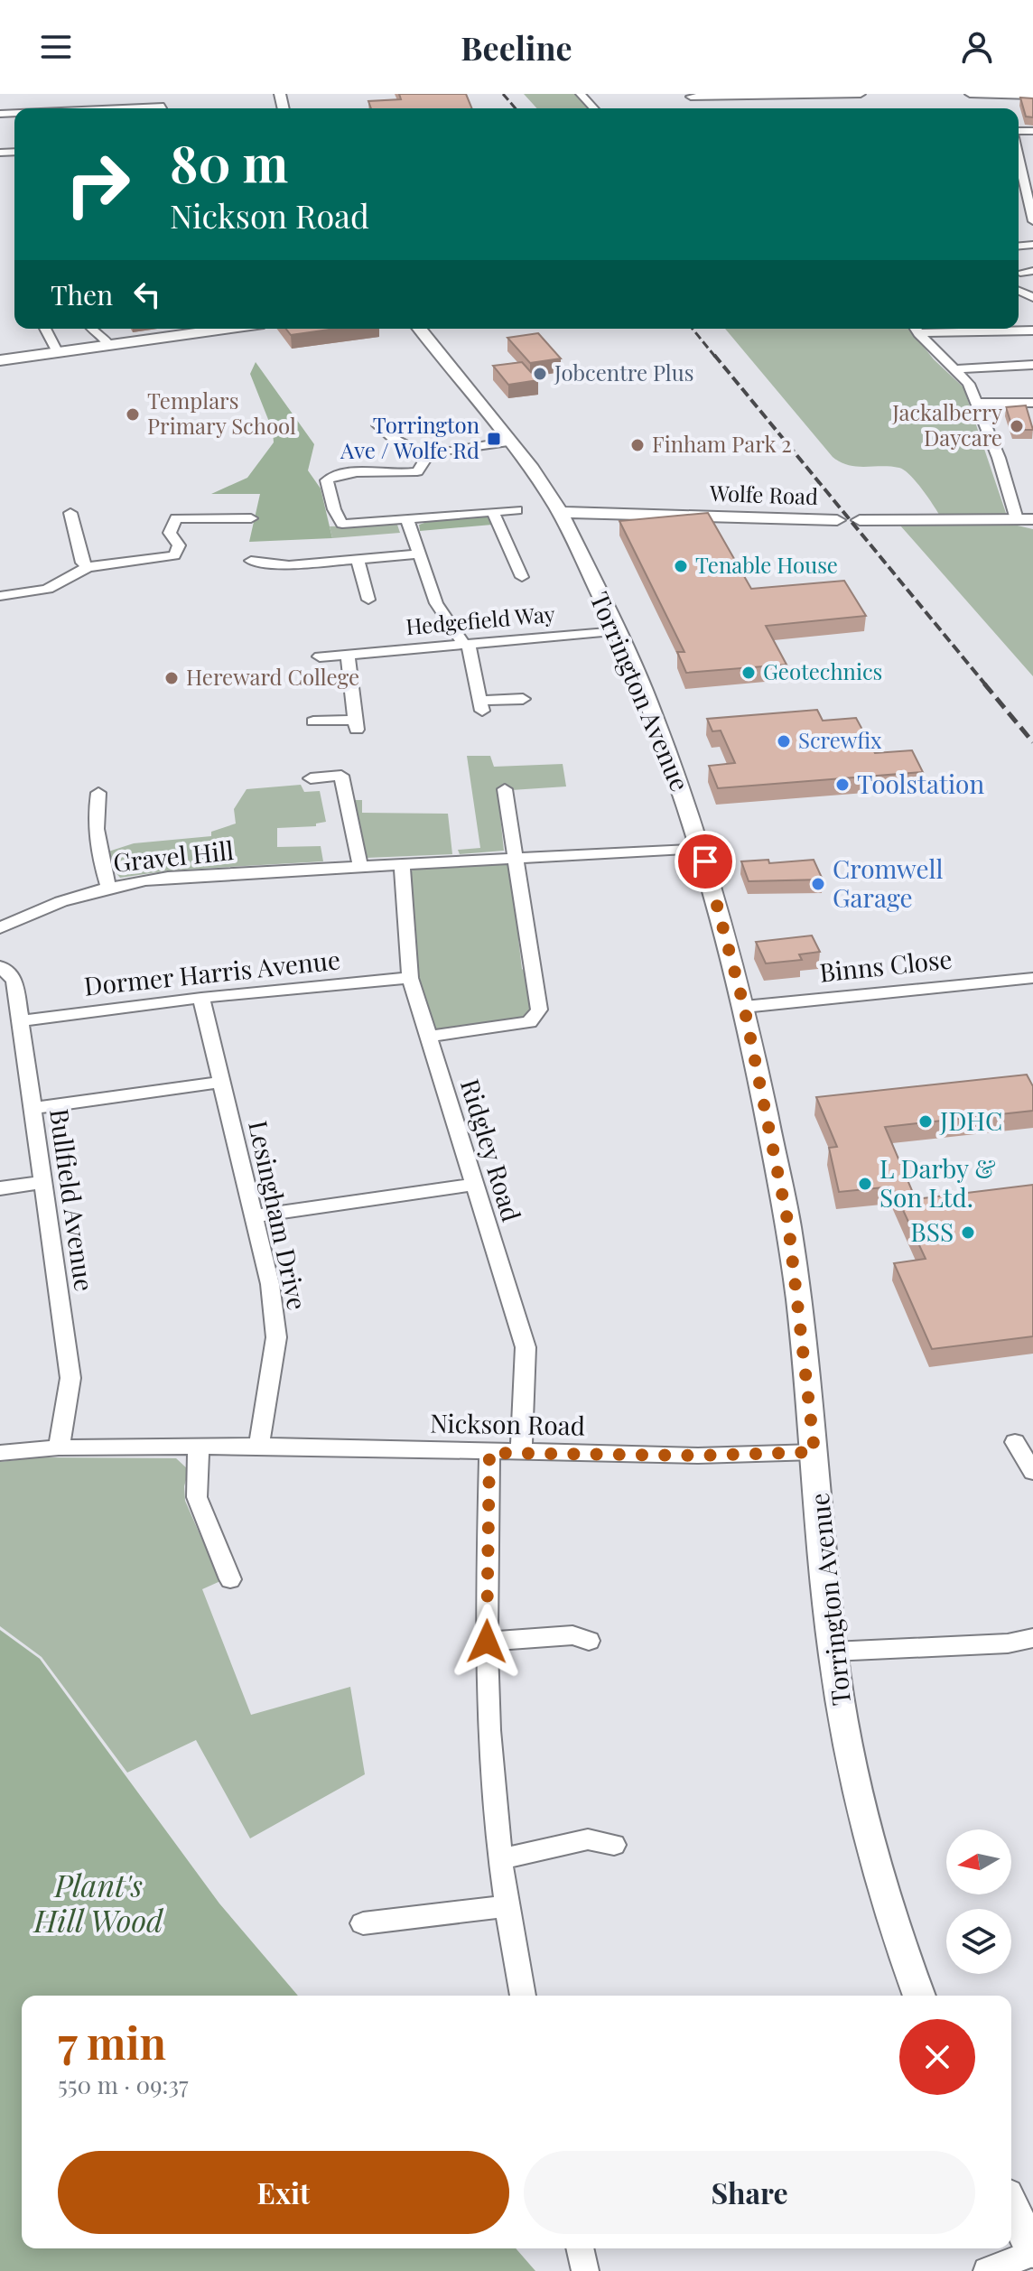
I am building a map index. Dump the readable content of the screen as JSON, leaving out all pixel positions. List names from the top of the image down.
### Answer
{
  "streets": {
    "street": [
      "Wolfe Road",
      "Hedgefield Way",
      "Torrington Avenue",
      "Gravel Hill",
      "Binns Close",
      "Dormer Harris Avenue",
      "Ridgley Road",
      "Bullfield Avenue",
      "Lesingham Drive",
      "Nickson Road"
    ]
  },
  "crossings": [
    ["Wolfe Road", "Torrington Avenue"],
    ["Hedgefield Way", "Torrington Avenue"],
    ["Torrington Avenue", "Gravel Hill"],
    ["Torrington Avenue", "Binns Close"],
    ["Torrington Avenue", "Nickson Road"],
    ["Gravel Hill", "Ridgley Road"],
    ["Dormer Harris Avenue", "Ridgley Road"],
    ["Dormer Harris Avenue", "Bullfield Avenue"],
    ["Dormer Harris Avenue", "Lesingham Drive"],
    ["Ridgley Road", "Nickson Road"],
    ["Bullfield Avenue", "Nickson Road"],
    ["Lesingham Drive", "Nickson Road"]
  ],
  "parks": ["Plant's Hill Wood"],
  "places": {
    "other": [
      "Jobcentre Plus",
      "Templars Primary School",
      "Jackalberry Daycare",
      "Finham Park 2",
      "Tenable House",
      "Geotechnics",
      "Hereward College",
      "Screwfix",
      "Toolstation",
      "Cromwell Garage",
      "JDHC",
      "L Darby & Son Ltd.",
      "BSS"
    ],
    "transit": ["Torrington Ave / Wolfe Rd"]
  },
  "north": "left",
  "page": {
    "header": "Beeline",
    "turn": ["80 m", "Nickson Road"],
    "then": "Then",
    "heading": ["7 min", "550 m · 09:37"],
    "buttons": ["Exit", "Share"]
  }
}
